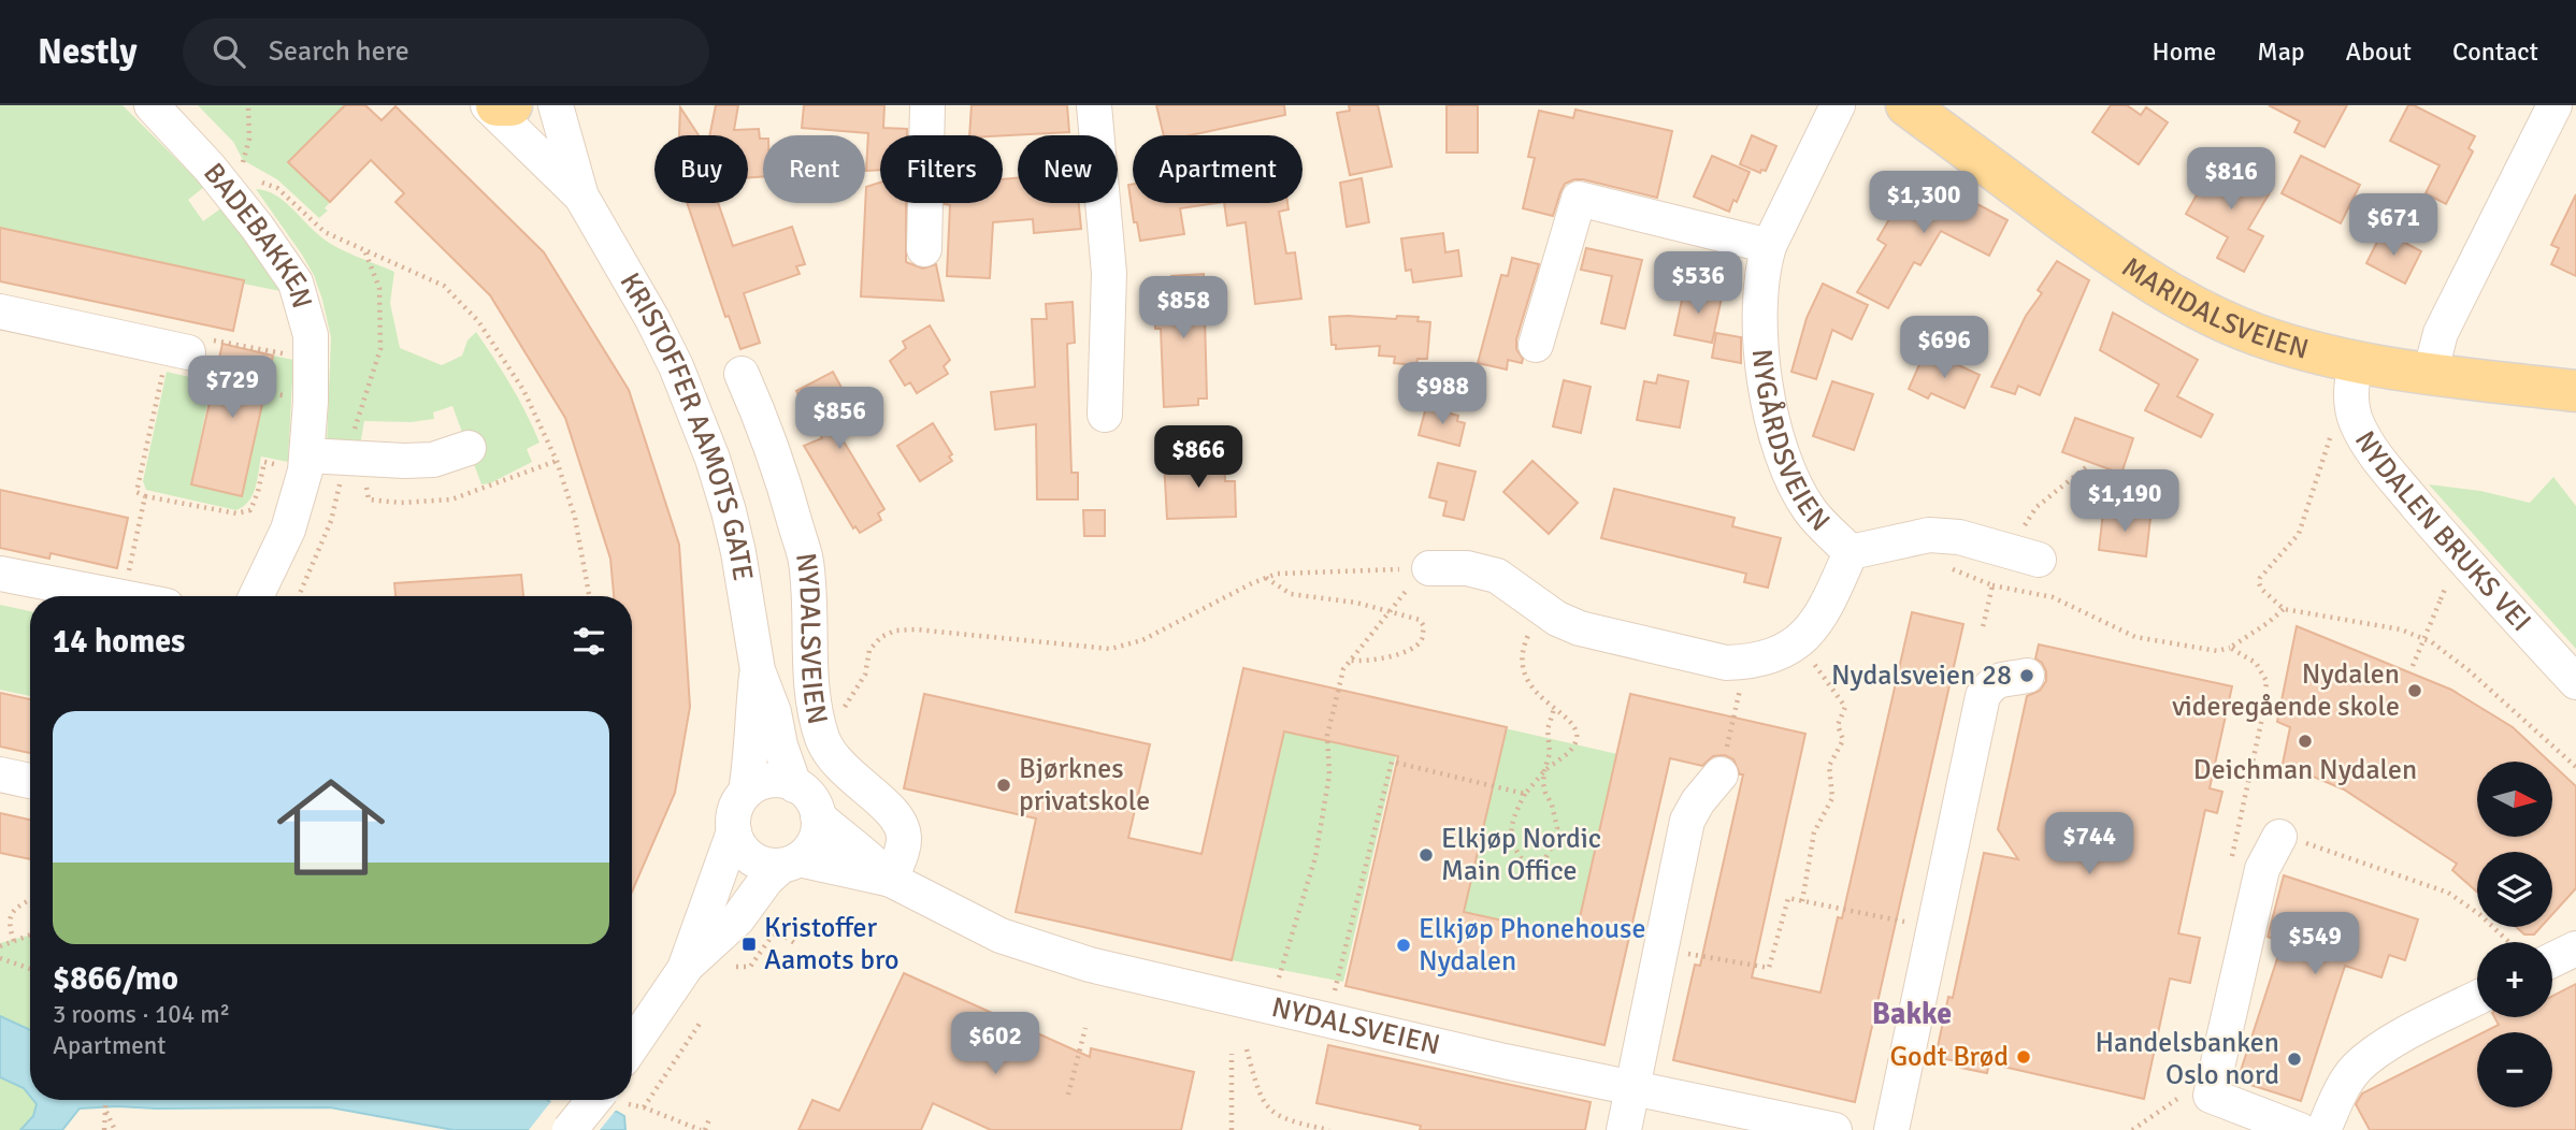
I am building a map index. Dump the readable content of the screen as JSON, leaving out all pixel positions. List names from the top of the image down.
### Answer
{
  "streets": {
    "main road": ["MARIDALSVEIEN"],
    "street": [
      "BADEBAKKEN",
      "KRISTOFFER AAMOTS GATE",
      "NYGÅRDSVEIEN",
      "NYDALEN BRUKS VEI",
      "NYDALSVEIEN"
    ]
  },
  "crossings": [
    ["MARIDALSVEIEN", "NYDALEN BRUKS VEI"],
    ["KRISTOFFER AAMOTS GATE", "NYDALSVEIEN"]
  ],
  "districts": ["Bakke"],
  "places": {
    "other": [
      "Nydalsveien 28",
      "Nydalen videregående skole",
      "Deichman Nydalen",
      "Bjørknes privatskole",
      "Elkjøp Nordic Main Office",
      "Elkjøp Phonehouse Nydalen",
      "Godt Brød",
      "Handelsbanken Oslo nord"
    ],
    "transit": ["Kristoffer Aamots bro"]
  },
  "north": "right",
  "page": {
    "header": "Nestly",
    "search": "Search here",
    "nav": [
      "Home",
      "Map",
      "About",
      "Contact"
    ],
    "chip": [
      "Buy",
      "Rent",
      "Filters",
      "New",
      "Apartment"
    ],
    "price": [
      "$816",
      "$1,300",
      "$671",
      "$536",
      "$858",
      "$696",
      "$729",
      "$988",
      "$856",
      "$866",
      "$1,190",
      "$744",
      "$549",
      "$602"
    ],
    "heading": "14 homes",
    "list": [
      {
        "name": "$866/mo",
        "note": "3 rooms · 104 m² · Apartment"
      }
    ],
    "map_buttons": ["+", "−"]
  }
}
